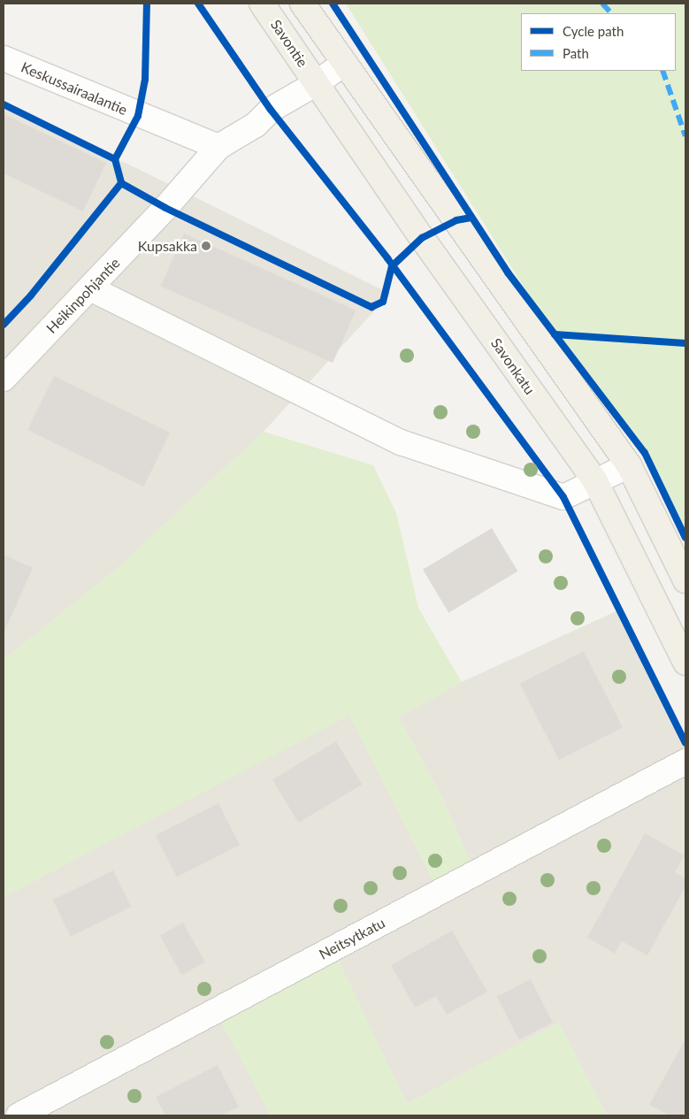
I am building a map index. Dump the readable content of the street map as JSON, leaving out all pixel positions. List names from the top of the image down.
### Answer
{
  "streets": {
    "main road": ["Savontie", "Savonkatu"],
    "street": ["Keskussairaalantie", "Heikinpohjantie", "Neitsytkatu"]
  },
  "crossings": [
    ["Savontie", "Heikinpohjantie"],
    ["Savontie", "Savonkatu"],
    ["Keskussairaalantie", "Heikinpohjantie"],
    ["Heikinpohjantie", "Savonkatu"]
  ],
  "places": ["Kupsakka"],
  "legend": ["Cycle path", "Path"]
}
